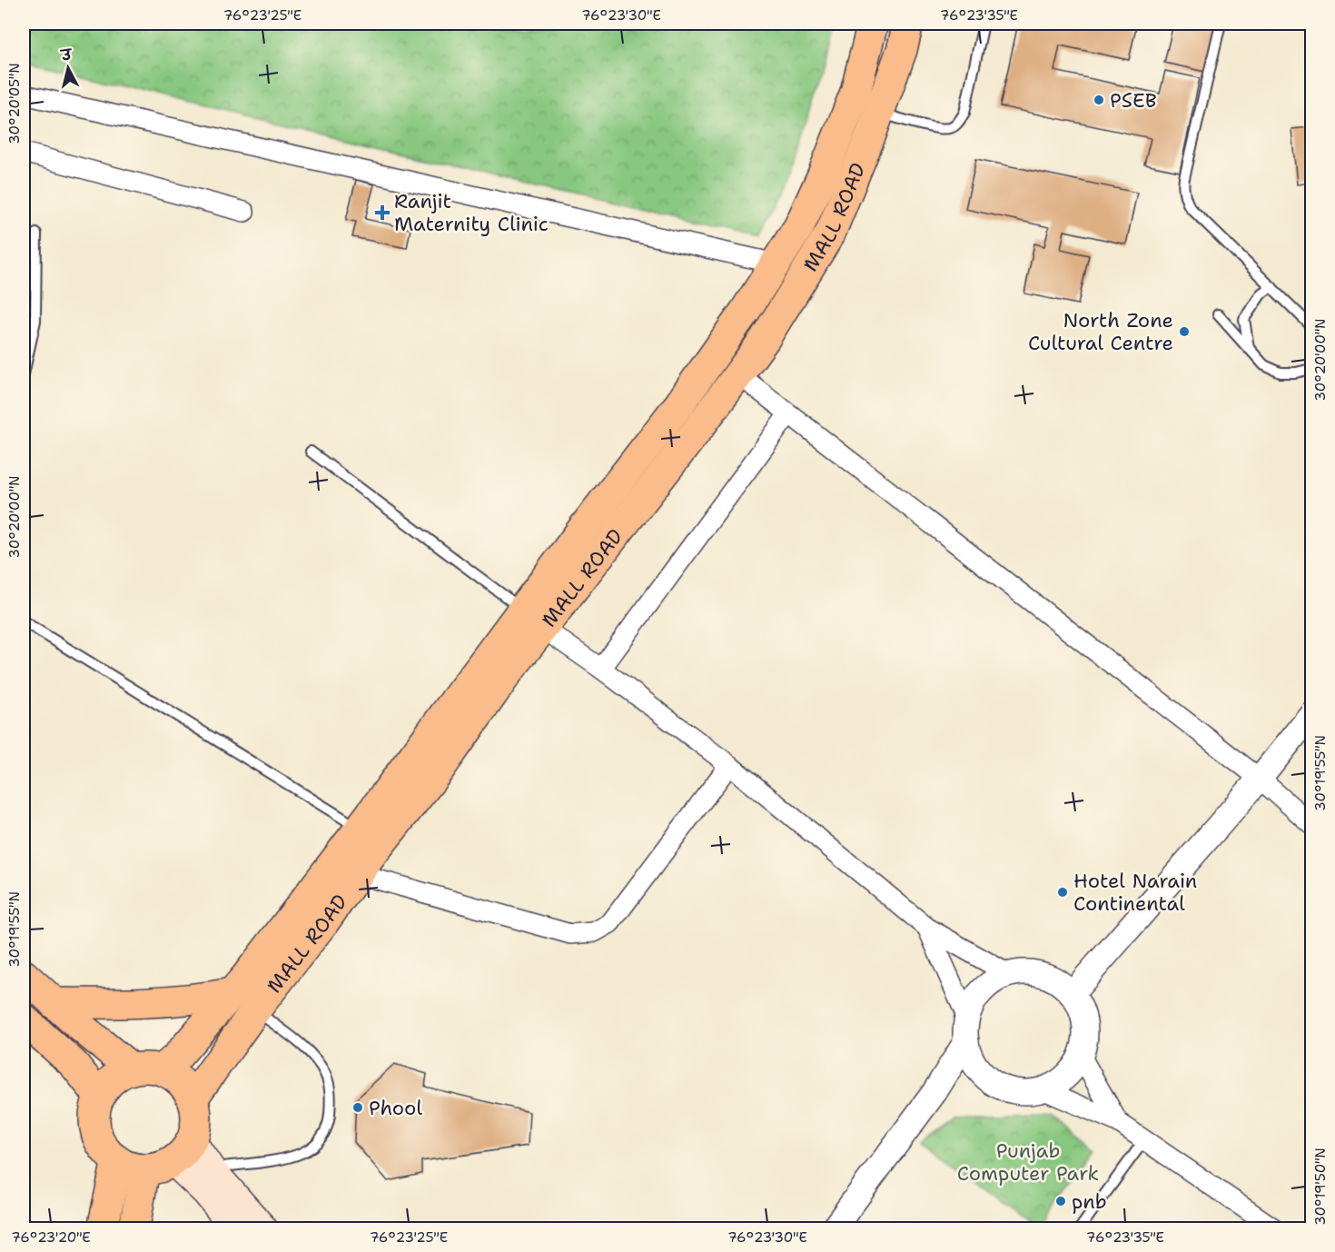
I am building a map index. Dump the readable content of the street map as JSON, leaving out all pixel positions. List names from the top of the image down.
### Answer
{
  "streets": {
    "main road": ["MALL ROAD"]
  },
  "parks": ["Punjab Computer Park"],
  "places": {
    "other": [
      "PSEB",
      "North Zone Cultural Centre",
      "Hotel Narain Continental",
      "Phool",
      "pnb"
    ],
    "health": ["Ranjit Maternity Clinic"]
  },
  "north": "top",
  "coordinates": [
    "76°23'25\"E",
    "76°23'30\"E",
    "76°23'35\"E",
    "30°20'05\"N",
    "30°20'00\"N",
    "30°19'55\"N",
    "30°19'50\"N",
    "76°23'20\"E"
  ]
}
